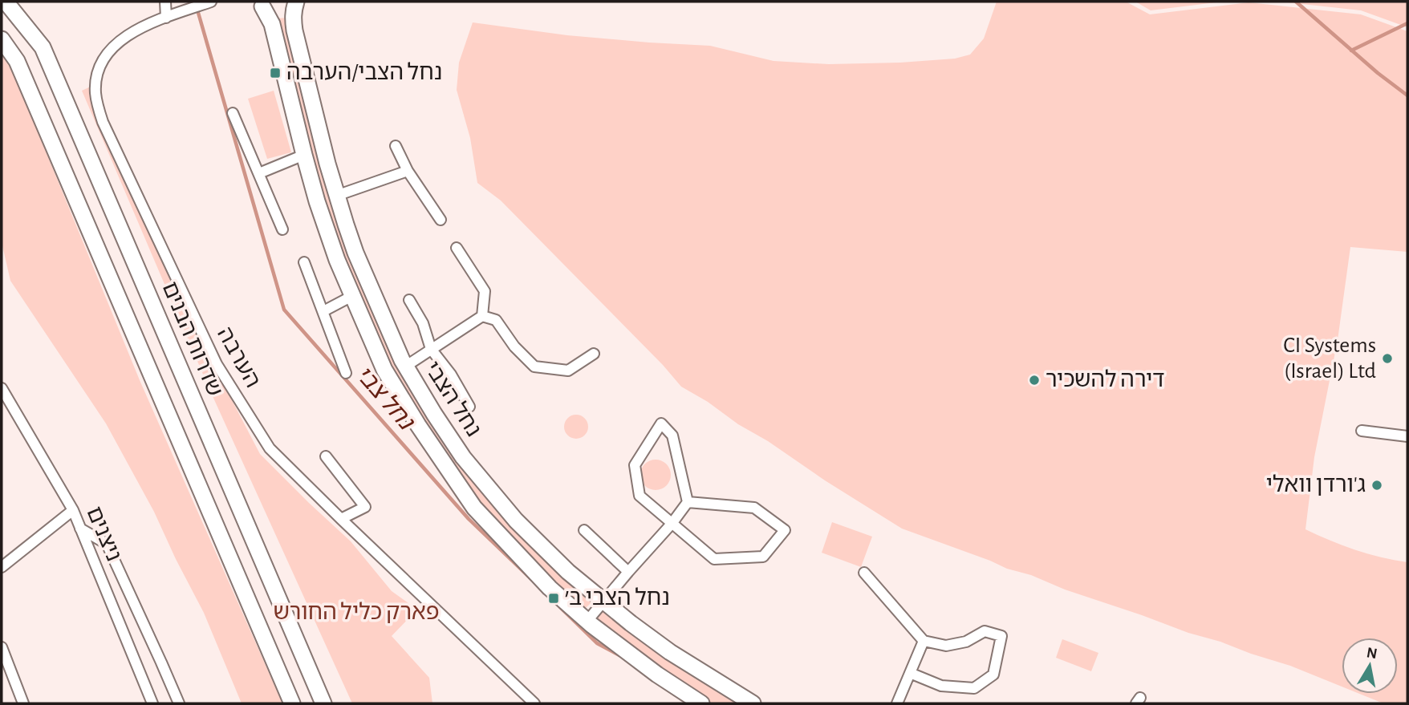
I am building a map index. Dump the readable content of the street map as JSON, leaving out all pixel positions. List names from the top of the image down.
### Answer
{
  "streets": {
    "street": [
      "שדרות הבנים",
      "הערבה",
      "נחל הצבי",
      "ניצנים"
    ]
  },
  "water": ["נחל צבי"],
  "parks": ["פארק כליל החורש"],
  "places": {
    "transit": ["נחל הצבי/הערבה", "נחל הצבי ב׳"],
    "other": ["CI Systems (Israel) Ltd", "דירה להשכיר", "ג'ורדן וואלי"]
  },
  "north": "top"
}
